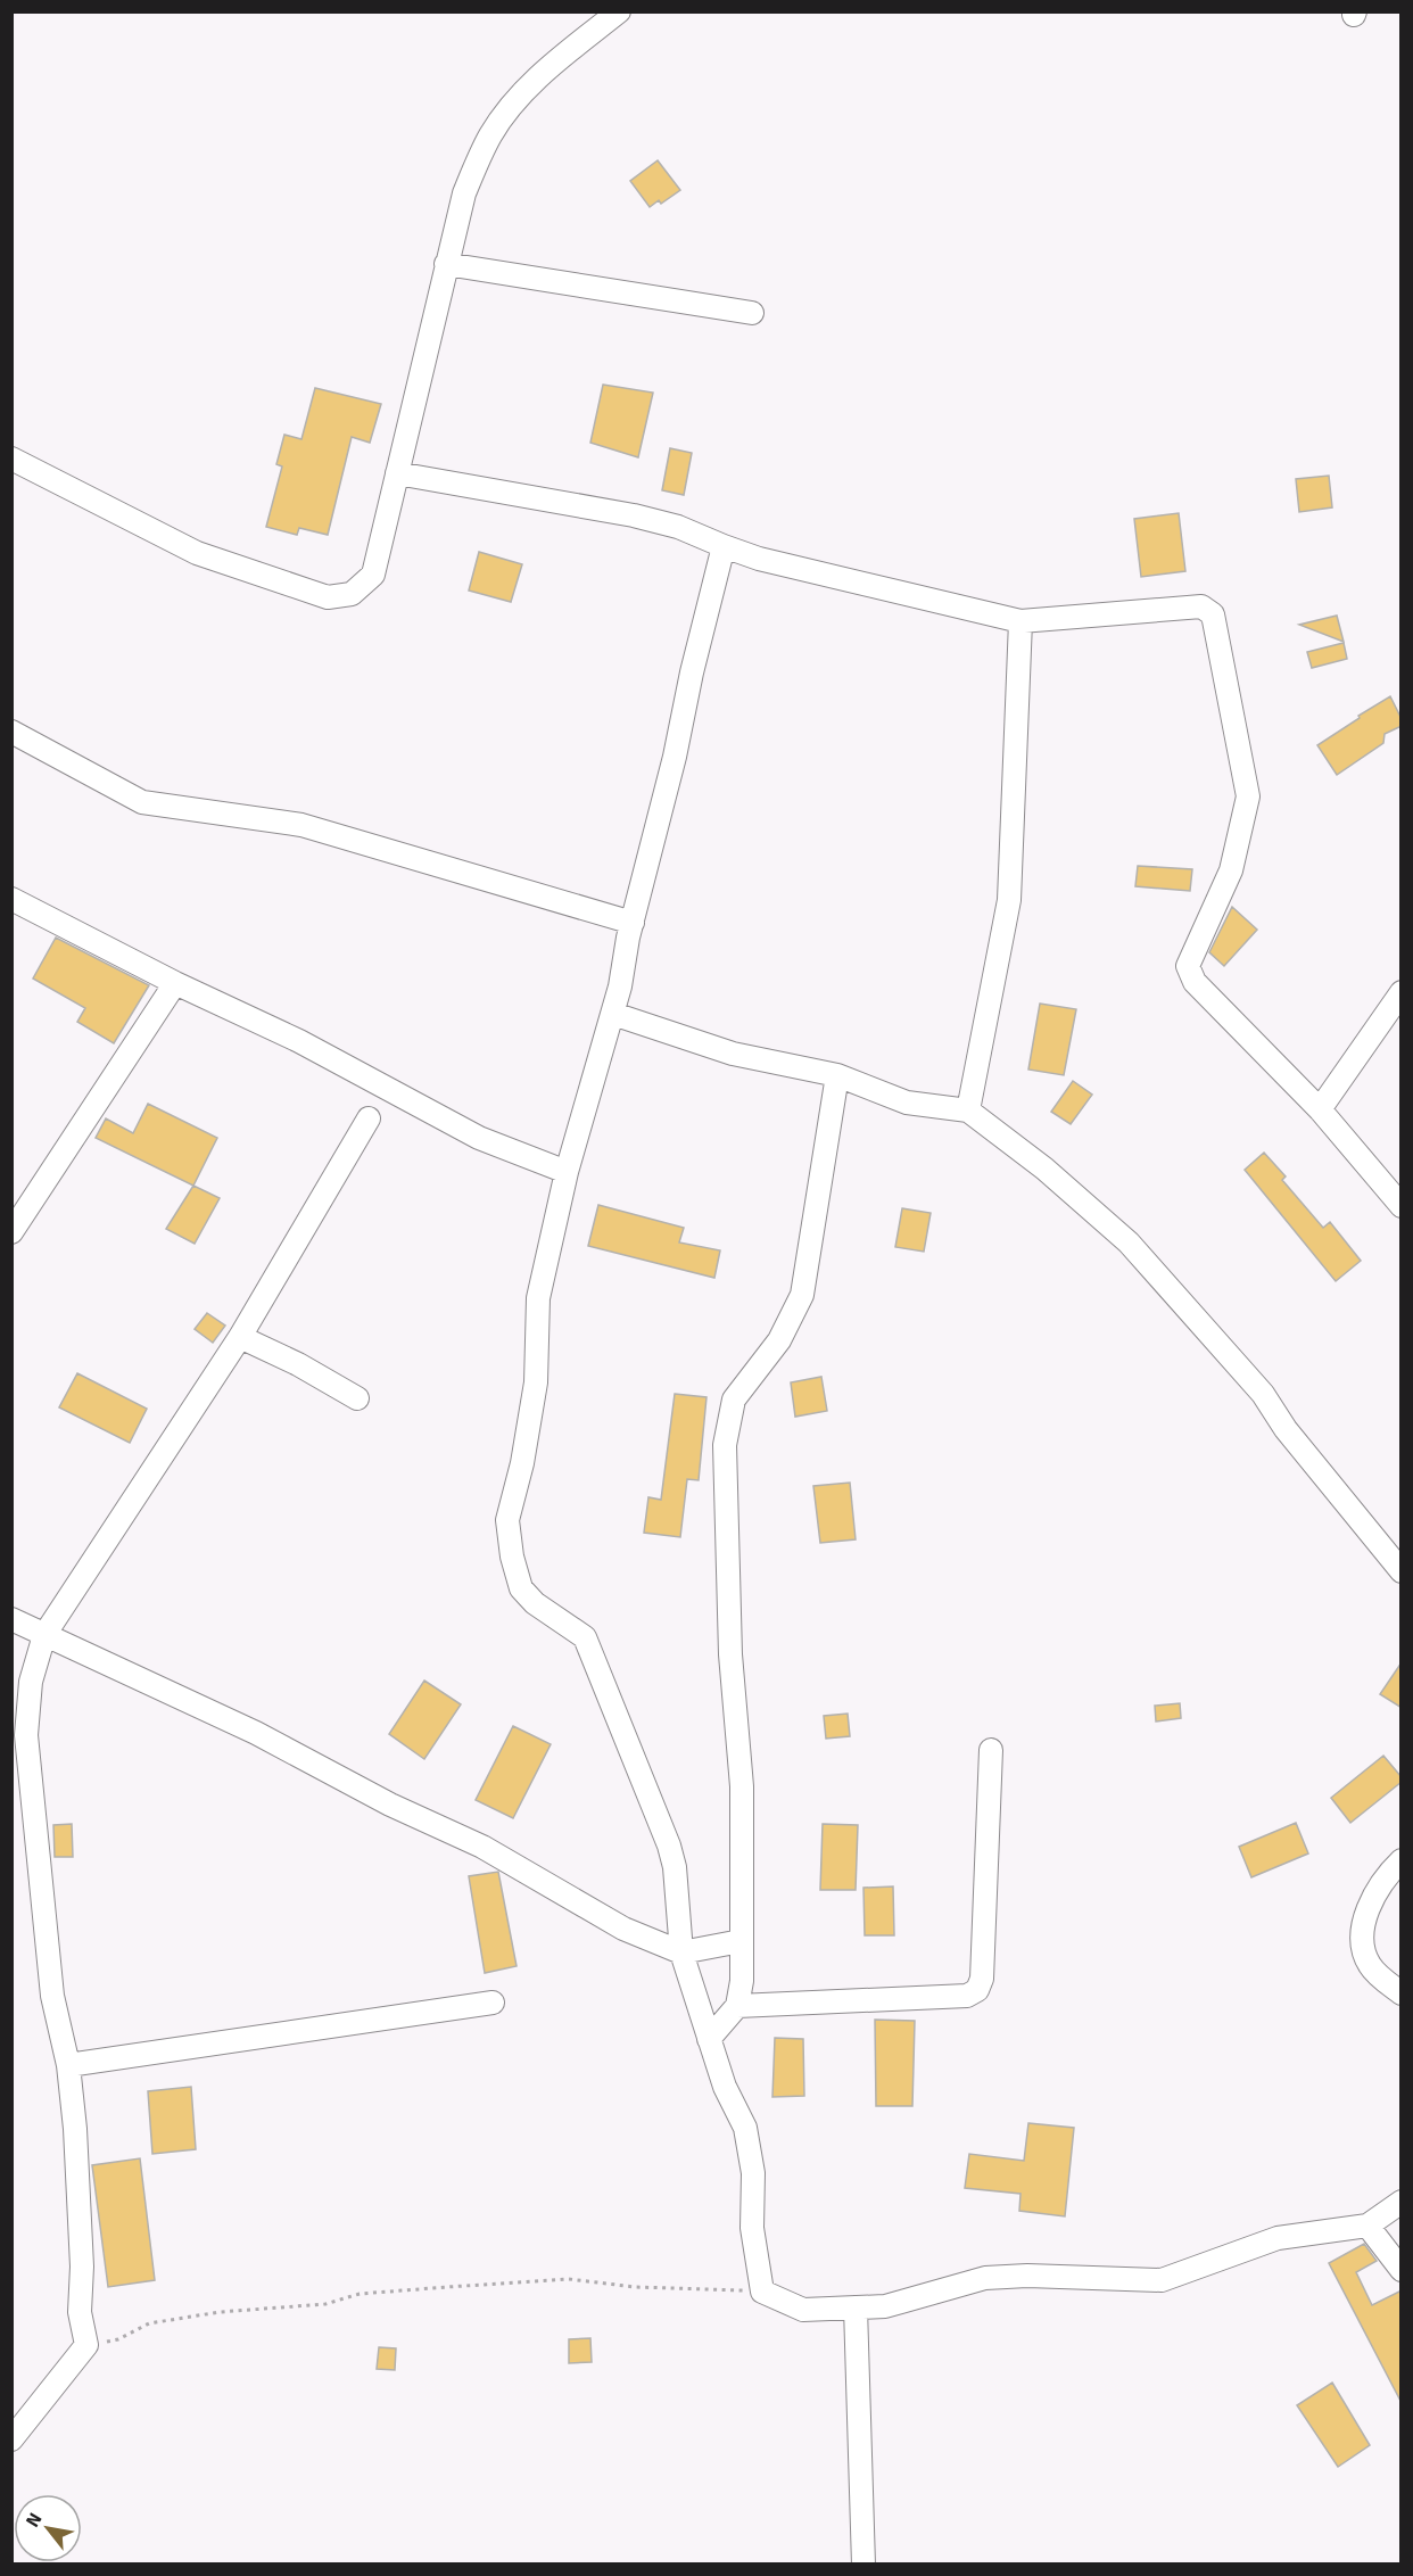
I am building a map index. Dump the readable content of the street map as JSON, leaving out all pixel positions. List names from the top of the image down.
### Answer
{
  "north": "top left"
}
